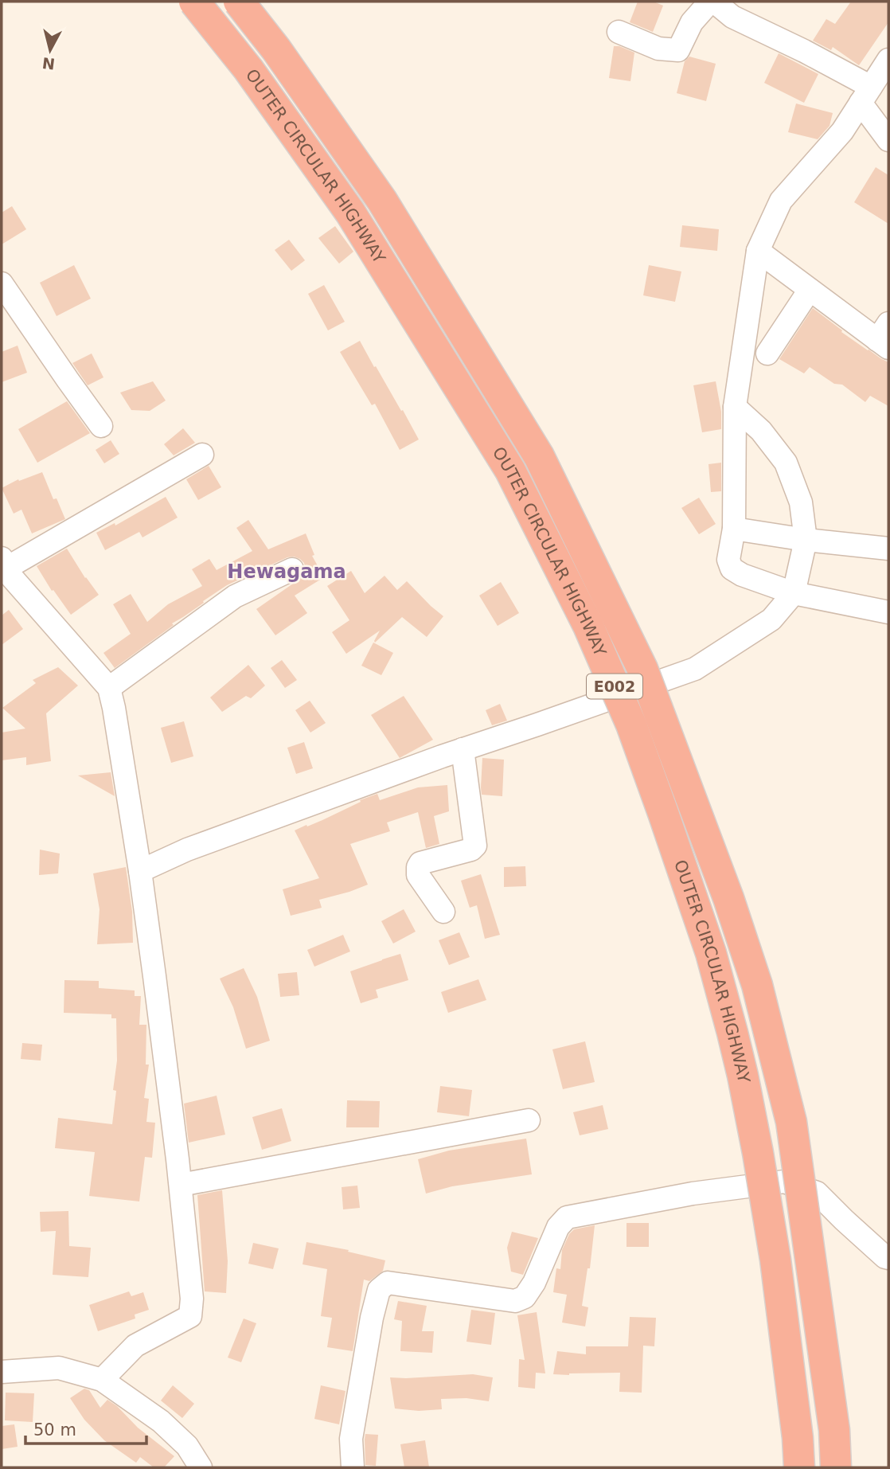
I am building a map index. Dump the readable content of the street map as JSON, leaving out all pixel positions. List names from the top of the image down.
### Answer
{
  "streets": {
    "highway": ["OUTER CIRCULAR HIGHWAY", "E002"]
  },
  "districts": ["Hewagama"],
  "scale_bar": "50 m",
  "north": "bottom"
}
